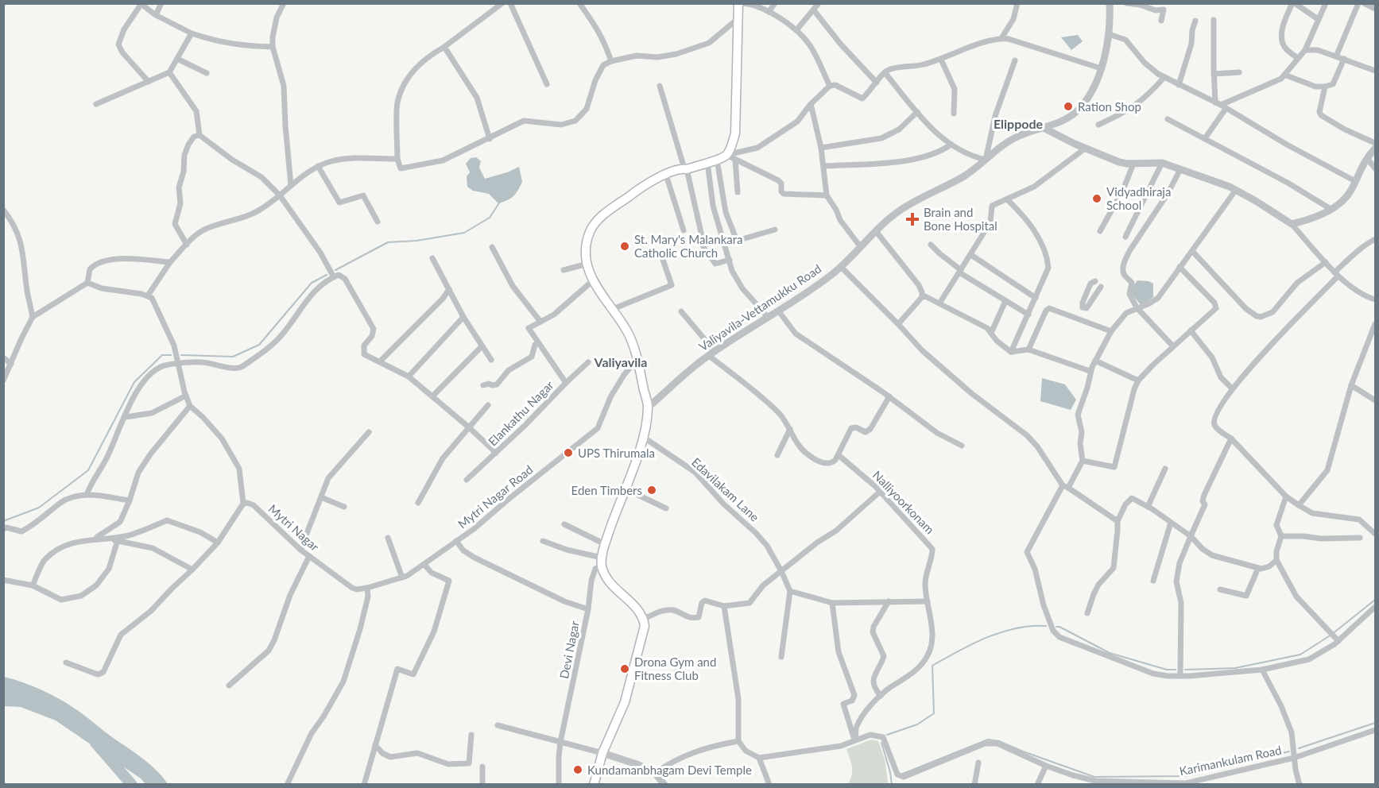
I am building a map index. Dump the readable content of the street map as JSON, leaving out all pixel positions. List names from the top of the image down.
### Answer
{
  "streets": {
    "street": [
      "Valiyavila-Vettamukku Road",
      "Elankathu Nagar",
      "Edavilakam Lane",
      "Mytri Nagar Road",
      "Nalliyoorkonam",
      "Mytri Nagar",
      "Devi Nagar",
      "Karimankulam Road"
    ]
  },
  "crossings": [
    ["Mytri Nagar Road", "Mytri Nagar"],
    ["Nalliyoorkonam", "Karimankulam Road"]
  ],
  "districts": ["Elippode", "Valiyavila"],
  "places": {
    "other": [
      "Ration Shop",
      "Vidyadhiraja School",
      "St. Mary's Malankara Catholic Church",
      "UPS Thirumala",
      "Eden Timbers",
      "Drona Gym and Fitness Club",
      "Kundamanbhagam Devi Temple"
    ],
    "health": ["Brain and Bone Hospital"]
  }
}
